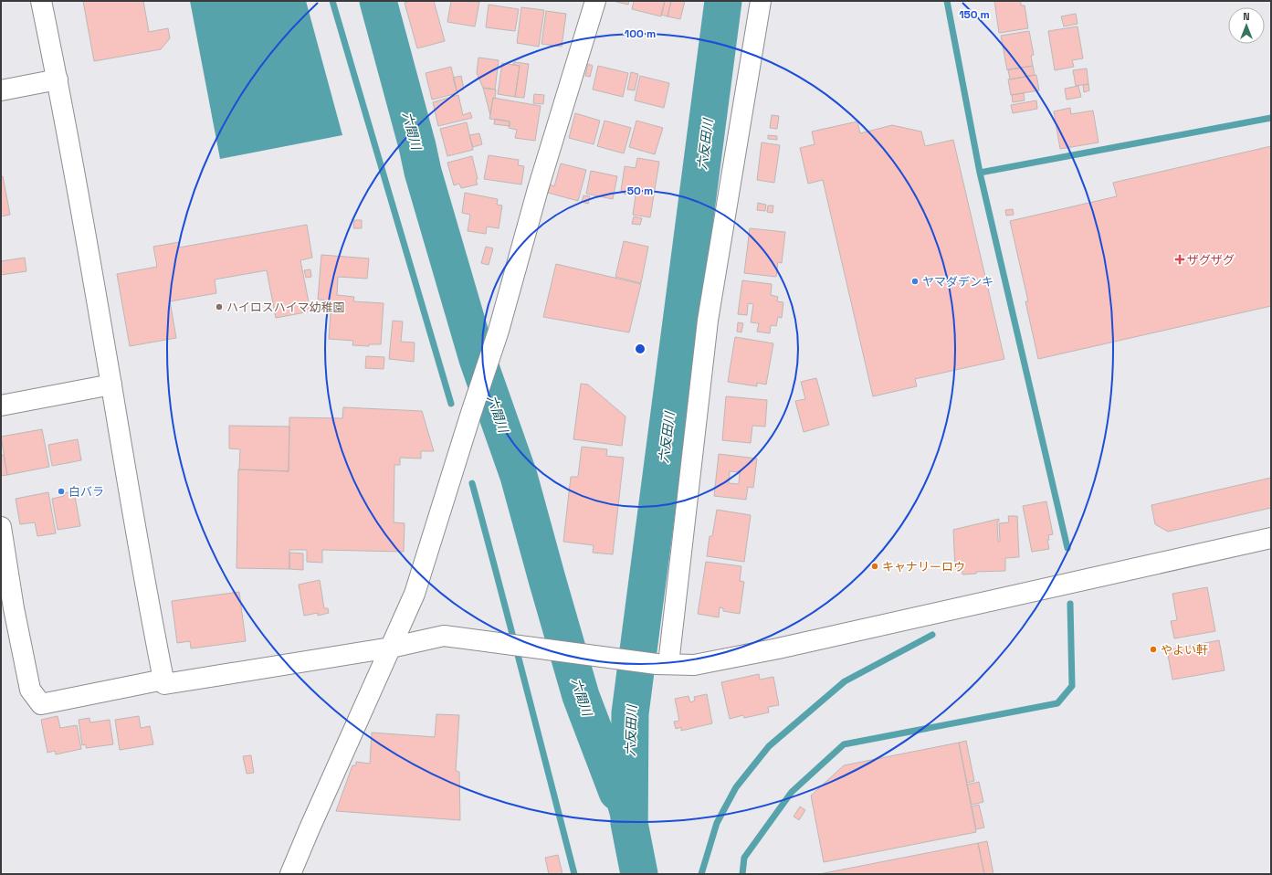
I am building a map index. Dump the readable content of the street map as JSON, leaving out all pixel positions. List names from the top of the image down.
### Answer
{
  "water": ["六間川", "六反田川"],
  "places": {
    "health": ["ザグザグ"],
    "other": [
      "ヤマダデンキ",
      "ハイロスハイマ幼稚園",
      "白バラ",
      "キャナリーロウ",
      "やよい軒"
    ]
  },
  "north": "top",
  "rings": ["150 m", "100 m", "50 m"]
}
